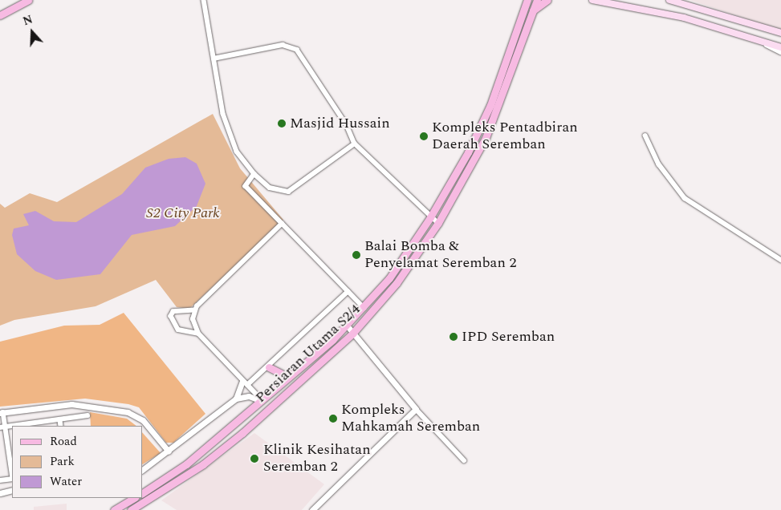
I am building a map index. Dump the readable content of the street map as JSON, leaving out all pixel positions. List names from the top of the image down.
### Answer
{
  "streets": {
    "main road": ["Persiaran Utama S2/4"]
  },
  "parks": ["S2 City Park"],
  "places": [
    "Masjid Hussain",
    "Kompleks Pentadbiran Daerah Seremban",
    "Balai Bomba & Penyelamat Seremban 2",
    "IPD Seremban",
    "Kompleks Mahkamah Seremban",
    "Klinik Kesihatan Seremban 2"
  ],
  "legend": ["Road", "Park", "Water"],
  "north": "top"
}
